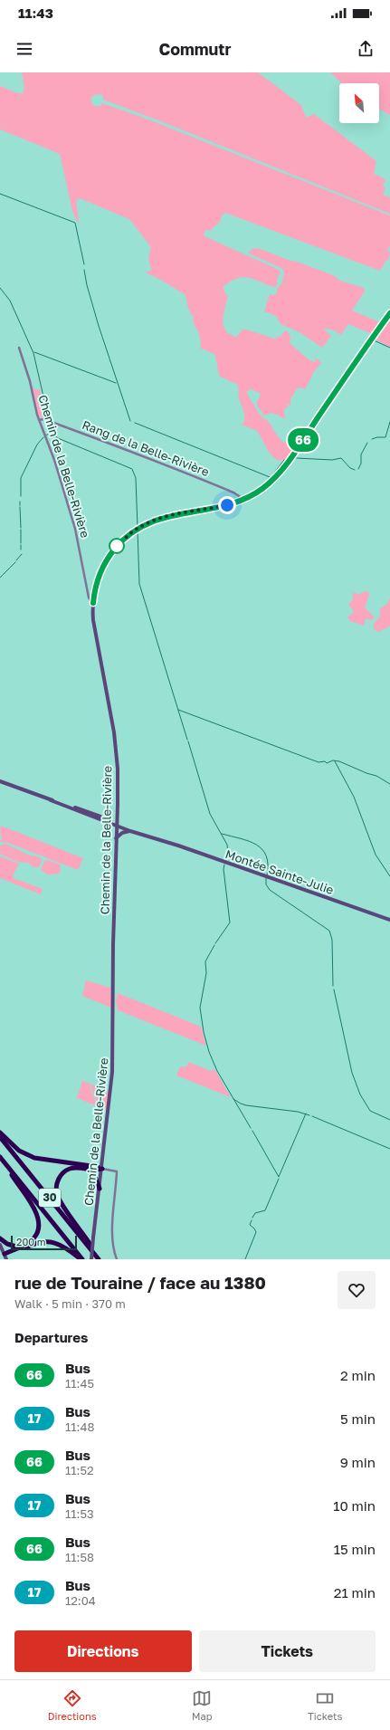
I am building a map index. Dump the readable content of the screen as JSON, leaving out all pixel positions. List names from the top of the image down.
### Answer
{
  "streets": {
    "highway": ["30"],
    "street": ["Rang de la Belle-Rivière", "Chemin de la Belle-Rivière", "Montée Sainte-Julie"]
  },
  "crossings": [
    ["Rang de la Belle-Rivière", "Chemin de la Belle-Rivière"],
    ["Chemin de la Belle-Rivière", "Montée Sainte-Julie"]
  ],
  "lines": ["bus line 66"],
  "scale_bar": "200 m",
  "north": "top left",
  "page": {
    "status": "11:43",
    "header": "Commutr",
    "on_map": "66",
    "scale": "200 m",
    "heading": [
      ["rue de Touraine / face au 1380", "Walk · 5 min · 370 m"],
      "Departures"
    ],
    "list": [
      {
        "mark": "66",
        "name": "Bus",
        "note": "11:45",
        "value": "2 min"
      },
      {
        "mark": "17",
        "name": "Bus",
        "note": "11:48",
        "value": "5 min"
      },
      {
        "mark": "66",
        "name": "Bus",
        "note": "11:52",
        "value": "9 min"
      },
      {
        "mark": "17",
        "name": "Bus",
        "note": "11:53",
        "value": "10 min"
      },
      {
        "mark": "66",
        "name": "Bus",
        "note": "11:58",
        "value": "15 min"
      },
      {
        "mark": "17",
        "name": "Bus",
        "note": "12:04",
        "value": "21 min"
      }
    ],
    "buttons": ["Directions", "Tickets"],
    "tabs": ["Directions", "Map", "Tickets"]
  }
}
